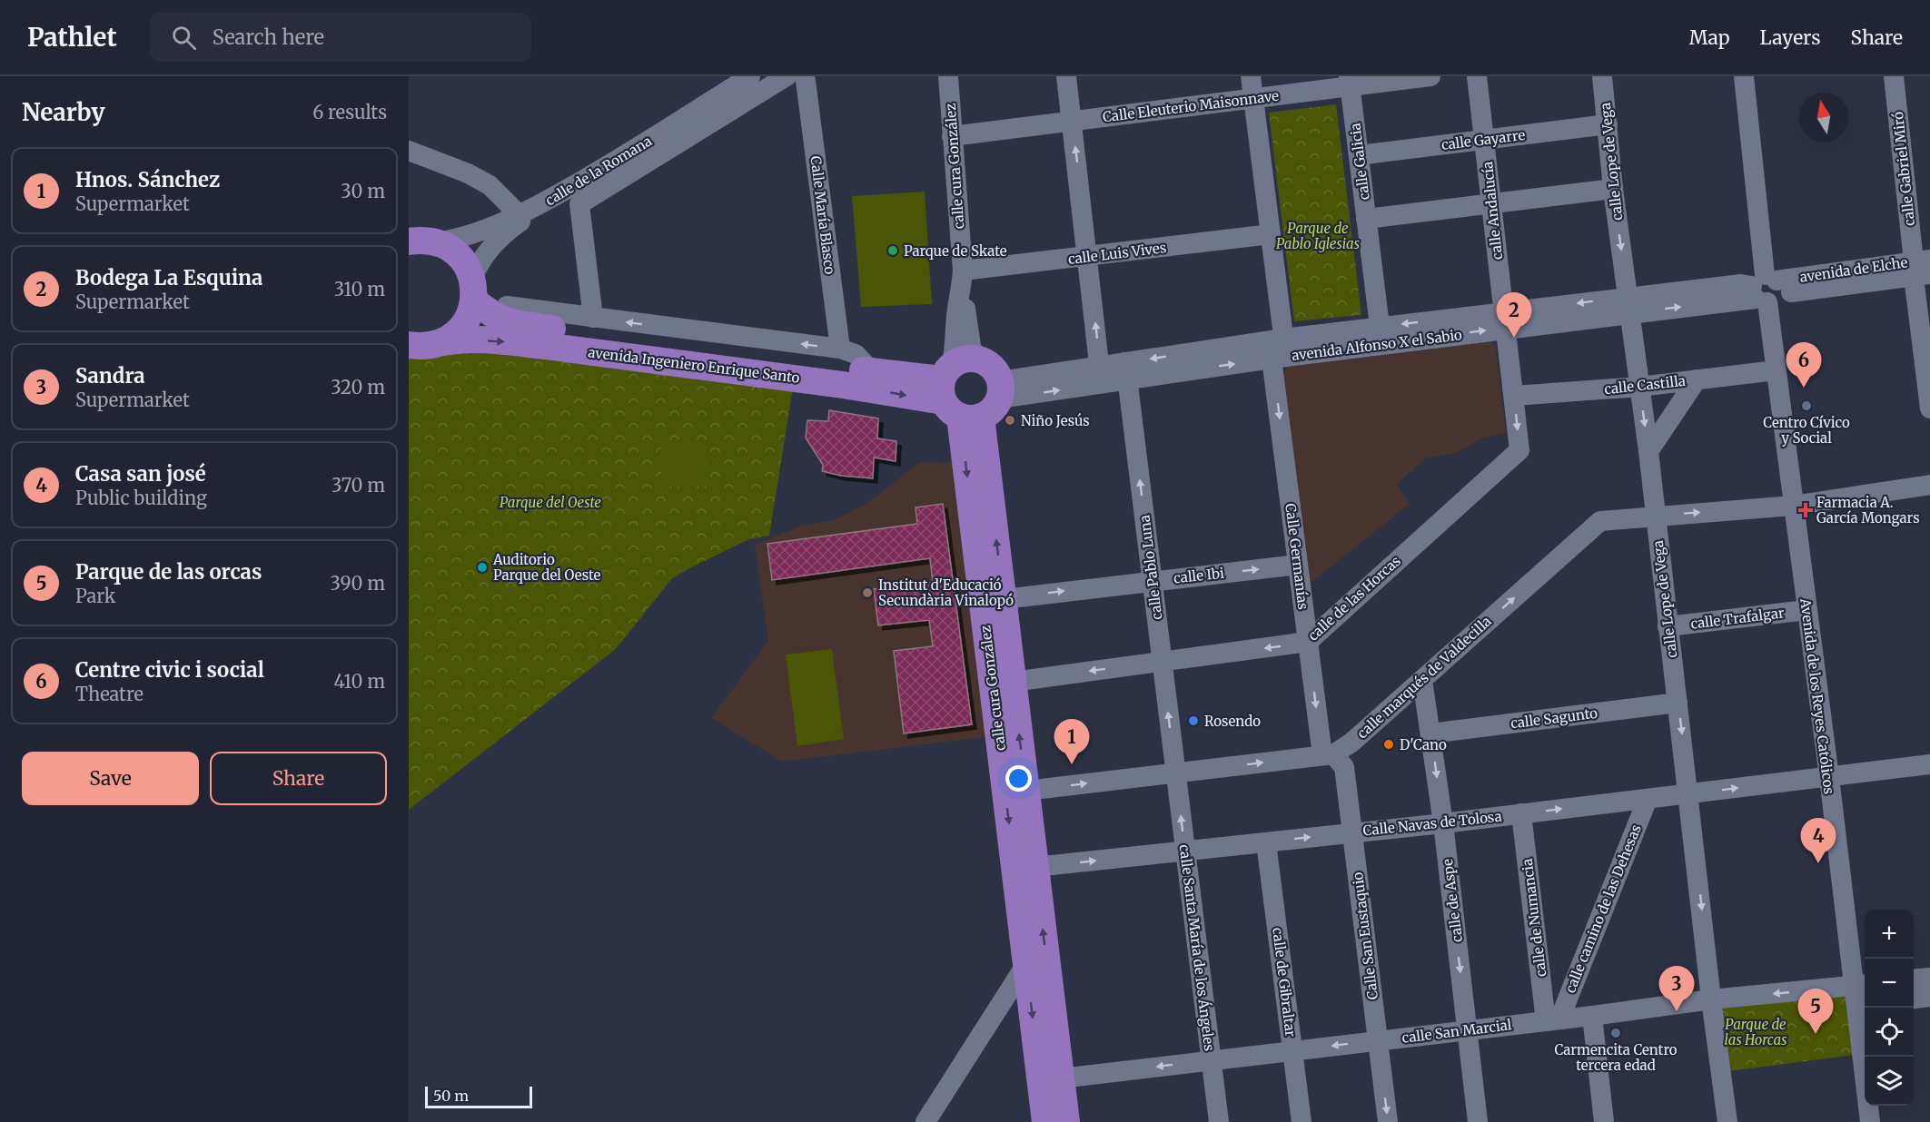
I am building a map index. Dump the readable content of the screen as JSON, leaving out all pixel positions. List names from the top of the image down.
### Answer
{
  "streets": {
    "main road": ["calle cura González", "avenida Ingeniero Enrique Santo"],
    "street": [
      "Calle Eleuterio Maisonnave",
      "calle Gayarre",
      "calle Galicia",
      "calle Lope de Vega",
      "calle Gabriel Miró",
      "calle de la Romana",
      "calle Andalucía",
      "Calle María Blasco",
      "calle Luis Vives",
      "avenida de Elche",
      "avenida Alfonso X el Sabio",
      "calle Castilla",
      "Calle Germanías",
      "calle Pablo Luna",
      "calle Ibi",
      "calle de las Horcas",
      "calle Trafalgar",
      "calle marqués de Valdecilla",
      "Avenida de los Reyes Católicos",
      "calle Sagunto",
      "Calle Navas de Tolosa",
      "calle de Aspe",
      "calle camino de las Dehesas",
      "calle de Numancia",
      "Calle San Eustaquio",
      "calle Santa María de los Ángeles",
      "calle de Gibraltar",
      "calle San Marcial"
    ]
  },
  "crossings": [
    ["Calle Eleuterio Maisonnave", "calle Galicia"],
    ["Calle Eleuterio Maisonnave", "calle cura González"],
    ["Calle Eleuterio Maisonnave", "Calle Germanías"],
    ["calle Gayarre", "calle Galicia"],
    ["calle Gayarre", "calle Lope de Vega"],
    ["calle Gayarre", "calle Andalucía"],
    ["calle Galicia", "avenida Alfonso X el Sabio"],
    ["calle Lope de Vega", "avenida Alfonso X el Sabio"],
    ["calle Lope de Vega", "calle Castilla"],
    ["calle Lope de Vega", "calle Trafalgar"],
    ["calle Lope de Vega", "calle marqués de Valdecilla"],
    ["calle Lope de Vega", "calle Sagunto"],
    ["calle Lope de Vega", "Calle Navas de Tolosa"],
    ["calle Lope de Vega", "calle San Marcial"],
    ["calle cura González", "calle Luis Vives"],
    ["calle cura González", "avenida Alfonso X el Sabio"],
    ["calle cura González", "avenida Ingeniero Enrique Santo"],
    ["calle cura González", "calle Ibi"],
    ["calle cura González", "calle de las Horcas"],
    ["calle cura González", "calle marqués de Valdecilla"],
    ["calle cura González", "Calle Navas de Tolosa"],
    ["calle cura González", "calle San Marcial"],
    ["calle Gabriel Miró", "avenida de Elche"],
    ["calle Andalucía", "avenida Alfonso X el Sabio"],
    ["calle Andalucía", "calle de las Horcas"],
    ["calle Luis Vives", "Calle Germanías"],
    ["avenida de Elche", "avenida Alfonso X el Sabio"],
    ["avenida de Elche", "Avenida de los Reyes Católicos"],
    ["avenida Alfonso X el Sabio", "avenida Ingeniero Enrique Santo"],
    ["avenida Alfonso X el Sabio", "Calle Germanías"],
    ["avenida Alfonso X el Sabio", "calle Pablo Luna"],
    ["avenida Alfonso X el Sabio", "calle de las Horcas"],
    ["avenida Alfonso X el Sabio", "Avenida de los Reyes Católicos"],
    ["calle Castilla", "calle de las Horcas"],
    ["calle Castilla", "Avenida de los Reyes Católicos"],
    ["Calle Germanías", "calle Ibi"],
    ["Calle Germanías", "calle de las Horcas"],
    ["Calle Germanías", "calle marqués de Valdecilla"],
    ["Calle Germanías", "Calle San Eustaquio"],
    ["calle Pablo Luna", "calle Ibi"],
    ["calle Pablo Luna", "calle de las Horcas"],
    ["calle Pablo Luna", "calle marqués de Valdecilla"],
    ["calle Pablo Luna", "calle Santa María de los Ángeles"],
    ["calle Trafalgar", "Avenida de los Reyes Católicos"],
    ["calle marqués de Valdecilla", "Avenida de los Reyes Católicos"],
    ["calle marqués de Valdecilla", "calle de Aspe"],
    ["calle marqués de Valdecilla", "Calle San Eustaquio"],
    ["calle marqués de Valdecilla", "calle Santa María de los Ángeles"],
    ["Avenida de los Reyes Católicos", "Calle Navas de Tolosa"],
    ["Avenida de los Reyes Católicos", "calle San Marcial"],
    ["calle Sagunto", "calle de Aspe"],
    ["Calle Navas de Tolosa", "calle de Aspe"],
    ["Calle Navas de Tolosa", "calle camino de las Dehesas"],
    ["Calle Navas de Tolosa", "calle de Numancia"],
    ["Calle Navas de Tolosa", "Calle San Eustaquio"],
    ["Calle Navas de Tolosa", "calle Santa María de los Ángeles"],
    ["Calle Navas de Tolosa", "calle de Gibraltar"],
    ["calle de Aspe", "calle San Marcial"],
    ["calle camino de las Dehesas", "calle de Numancia"],
    ["calle camino de las Dehesas", "calle San Marcial"],
    ["calle de Numancia", "calle San Marcial"],
    ["Calle San Eustaquio", "calle San Marcial"],
    ["calle Santa María de los Ángeles", "calle San Marcial"],
    ["calle de Gibraltar", "calle San Marcial"]
  ],
  "one_way": [
    "calle Lope de Vega",
    "Calle Germanías",
    "calle Pablo Luna",
    "calle Ibi",
    "calle de las Horcas",
    "calle marqués de Valdecilla",
    "Calle Navas de Tolosa",
    "calle de Aspe",
    "calle San Marcial"
  ],
  "parks": ["Parque de Pablo Iglesias", "Parque del Oeste", "Parque de las Horcas"],
  "places": {
    "other": [
      "Parque de Skate",
      "Centro Cívico y Social",
      "Niño Jesús",
      "Auditorio Parque del Oeste",
      "Institut d'Educació Secundària Vinalopó",
      "Rosendo",
      "D'Cano",
      "Carmencita Centro tercera edad"
    ],
    "health": ["Farmacia A. García Mongars"]
  },
  "scale_bar": "50 m",
  "north": "top",
  "page": {
    "header": "Pathlet",
    "search": "Search here",
    "nav": ["Map", "Layers", "Share"],
    "heading": ["Nearby", "6 results"],
    "list": [
      {
        "mark": "1",
        "name": "Hnos. Sánchez",
        "note": "Supermarket",
        "value": "30 m"
      },
      {
        "mark": "2",
        "name": "Bodega La Esquina",
        "note": "Supermarket",
        "value": "310 m"
      },
      {
        "mark": "3",
        "name": "Sandra",
        "note": "Supermarket",
        "value": "320 m"
      },
      {
        "mark": "4",
        "name": "Casa san josé",
        "note": "Public building",
        "value": "370 m"
      },
      {
        "mark": "5",
        "name": "Parque de las orcas",
        "note": "Park",
        "value": "390 m"
      },
      {
        "mark": "6",
        "name": "Centre civic i social",
        "note": "Theatre",
        "value": "410 m"
      }
    ],
    "pins": [
      "2",
      "6",
      "1",
      "4",
      "3",
      "5"
    ],
    "buttons": ["Save", "Share"],
    "map_buttons": ["+", "−"],
    "scale": "50 m"
  }
}
